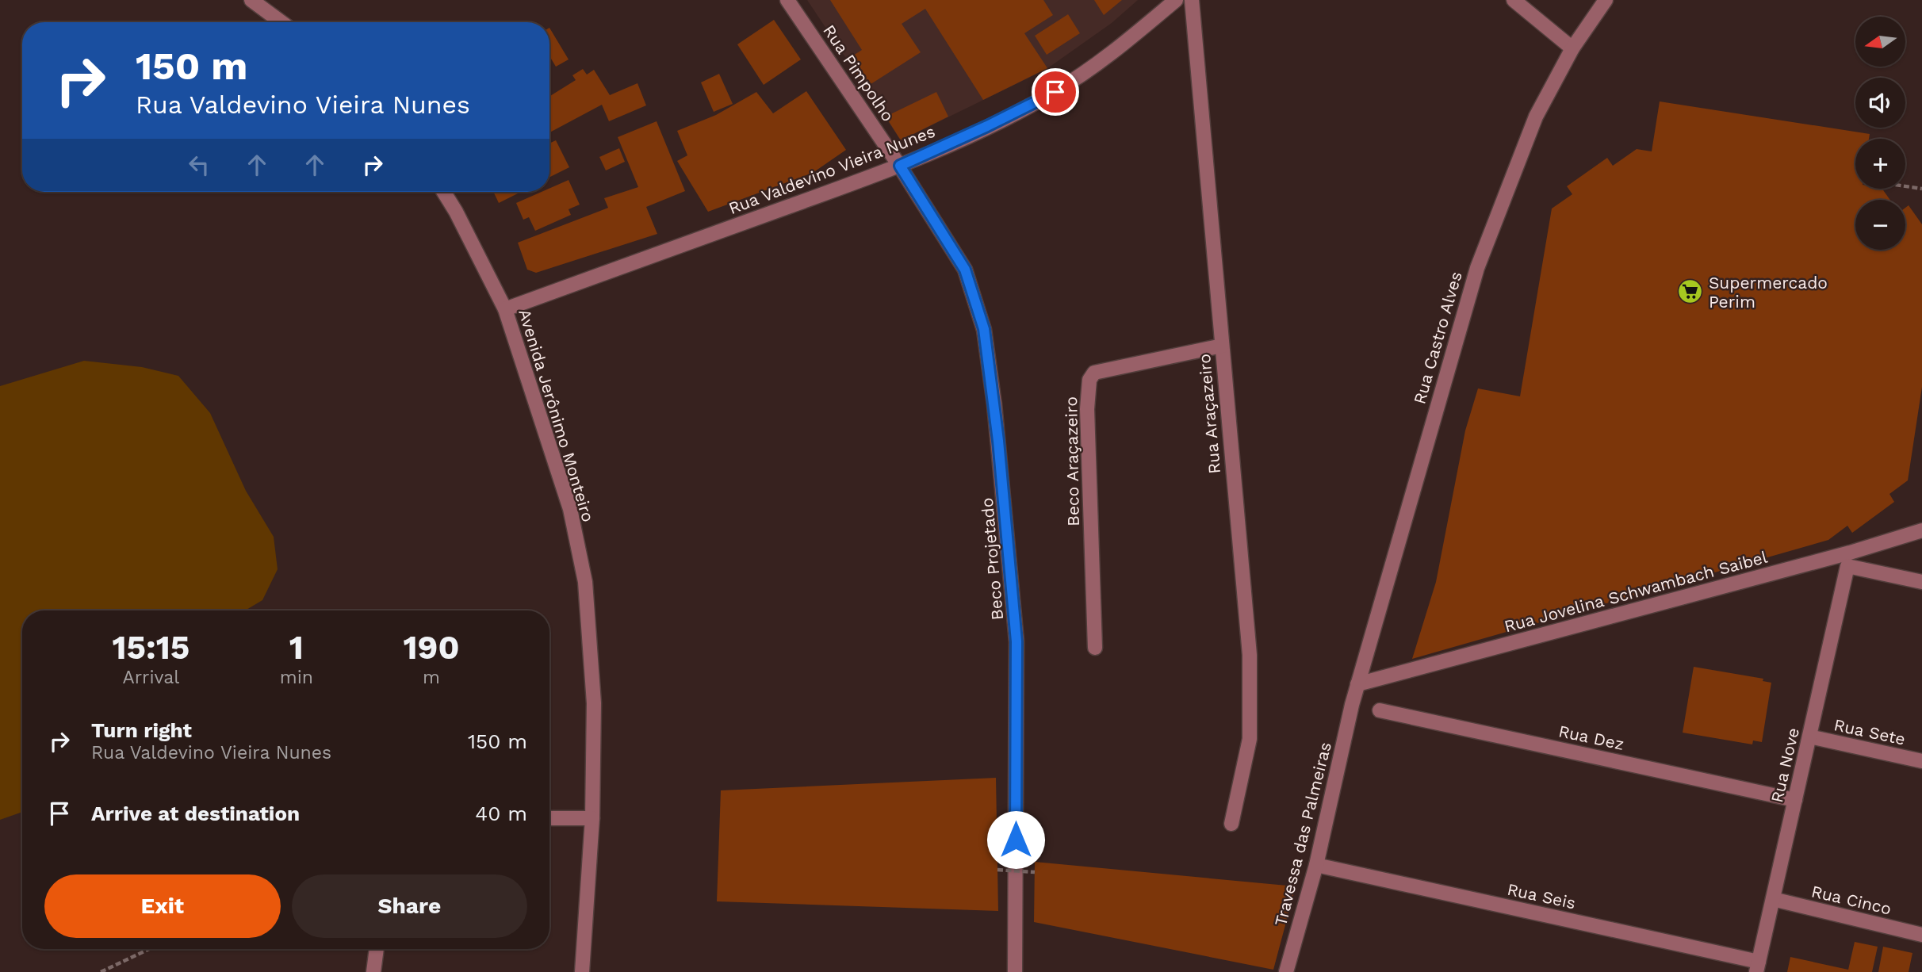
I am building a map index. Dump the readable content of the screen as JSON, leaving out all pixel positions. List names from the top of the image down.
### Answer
{
  "streets": {
    "street": [
      "Rua Pimpolho",
      "Rua Valdevino Vieira Nunes",
      "Rua Castro Alves",
      "Rua Araçazeiro",
      "Avenida Jerônimo Monteiro",
      "Beco Araçazeiro",
      "Beco Projetado",
      "Rua Jovelina Schwambach Saibel",
      "Rua Sete",
      "Rua Dez",
      "Rua Nove",
      "Travessa das Palmeiras",
      "Rua Seis",
      "Rua Cinco"
    ]
  },
  "crossings": [
    ["Rua Pimpolho", "Rua Valdevino Vieira Nunes"],
    ["Rua Pimpolho", "Beco Projetado"],
    ["Rua Valdevino Vieira Nunes", "Avenida Jerônimo Monteiro"],
    ["Rua Valdevino Vieira Nunes", "Beco Projetado"],
    ["Rua Castro Alves", "Rua Jovelina Schwambach Saibel"],
    ["Rua Castro Alves", "Travessa das Palmeiras"],
    ["Rua Araçazeiro", "Beco Araçazeiro"],
    ["Rua Sete", "Rua Nove"],
    ["Rua Dez", "Rua Nove"],
    ["Rua Nove", "Rua Seis"],
    ["Rua Nove", "Rua Cinco"],
    ["Travessa das Palmeiras", "Rua Seis"]
  ],
  "places": {
    "supermarket": ["Supermercado Perim"]
  },
  "north": "left",
  "page": {
    "map_buttons": ["+", "−"],
    "turn": ["150 m", "Rua Valdevino Vieira Nunes"],
    "eta": [
      "15:15",
      "Arrival",
      "1",
      "min",
      "190",
      "m"
    ],
    "list": [
      {
        "name": "Turn right",
        "note": "Rua Valdevino Vieira Nunes",
        "value": "150 m"
      },
      {
        "name": "Arrive at destination",
        "value": "40 m"
      }
    ],
    "buttons": ["Exit", "Share"]
  }
}
